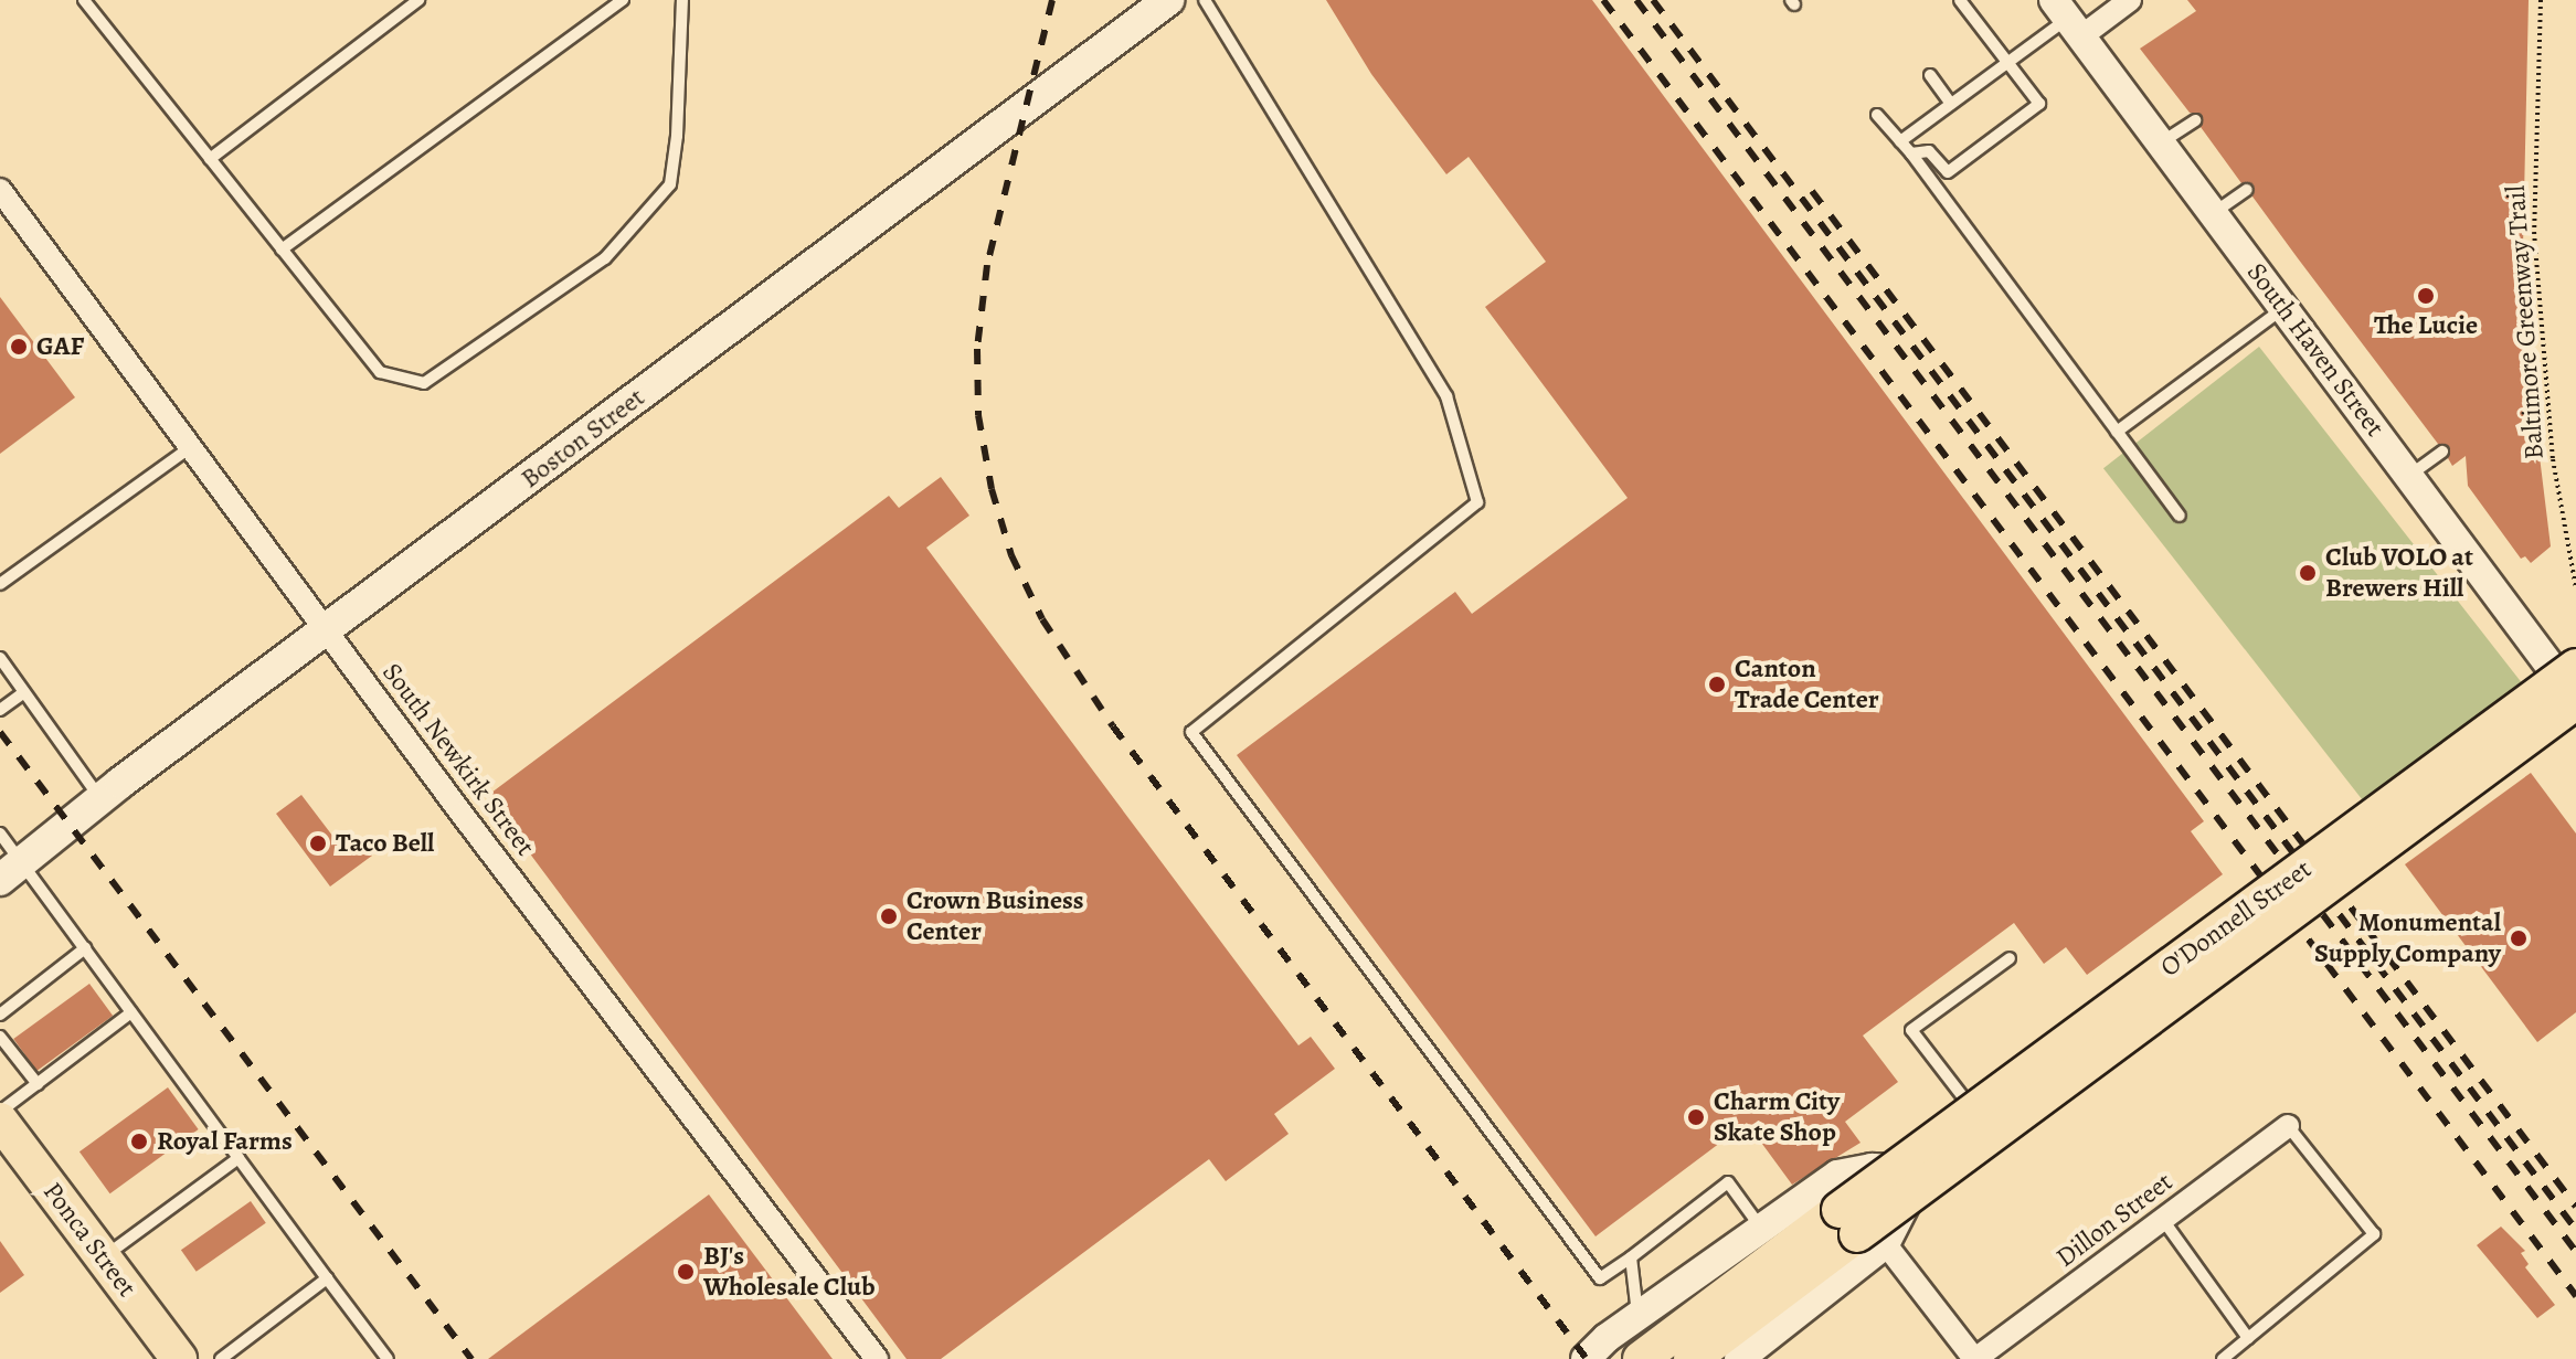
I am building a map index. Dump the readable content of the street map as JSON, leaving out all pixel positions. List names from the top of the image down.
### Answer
{
  "streets": {
    "main road": ["Boston Street", "O'Donnell Street", "Ponca Street"],
    "street": ["South Haven Street", "South Newkirk Street", "Dillon Street"],
    "path": ["Baltimore Greenway Trail"]
  },
  "crossings": [
    ["South Haven Street", "O'Donnell Street"],
    ["Boston Street", "South Newkirk Street"]
  ],
  "places": [
    "The Lucie",
    "GAF",
    "Club VOLO at Brewers Hill",
    "Canton Trade Center",
    "Taco Bell",
    "Crown Business Center",
    "Monumental Supply Company",
    "Charm City Skate Shop",
    "Royal Farms",
    "BJ's Wholesale Club"
  ]
}
